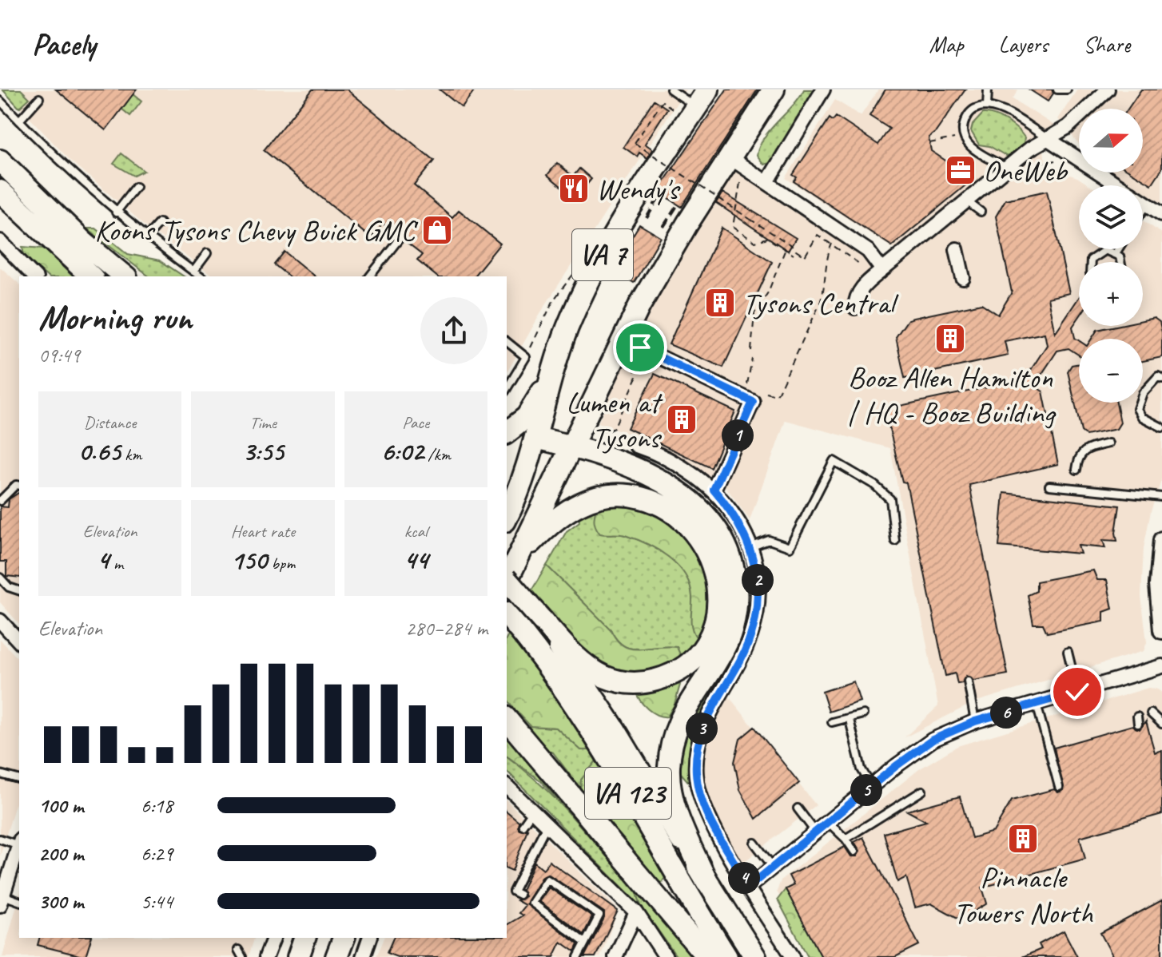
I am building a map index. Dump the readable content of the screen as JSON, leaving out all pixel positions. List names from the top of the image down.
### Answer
{
  "streets": {
    "main road": ["VA 7", "VA 123"]
  },
  "places": {
    "office": ["OneWeb"],
    "restaurant": ["Wendy's"],
    "shop": ["Koons Tysons Chevy Buick GMC"],
    "building": [
      "Tysons Central",
      "Booz Allen Hamilton | HQ - Booz Building",
      "Lumen at Tysons",
      "Pinnacle Towers North"
    ]
  },
  "north": "right",
  "page": {
    "header": "Pacely",
    "nav": ["Map", "Layers", "Share"],
    "map_buttons": ["+", "−"],
    "heading": ["Morning run", "09:49"],
    "stats": [
      ["Distance", "0.65 km"],
      ["Time", "3:55"],
      ["Pace", "6:02 /km"],
      ["Elevation", "4 m"],
      ["Heart rate", "150 bpm"],
      ["kcal", "44"]
    ],
    "pins": [
      "1",
      "2",
      "6",
      "3",
      "5",
      "4"
    ],
    "chart": ["Elevation", "280–284 m"],
    "list": [
      {
        "name": "100 m",
        "note": "6:18"
      },
      {
        "name": "200 m",
        "note": "6:29"
      },
      {
        "name": "300 m",
        "note": "5:44"
      }
    ]
  }
}
